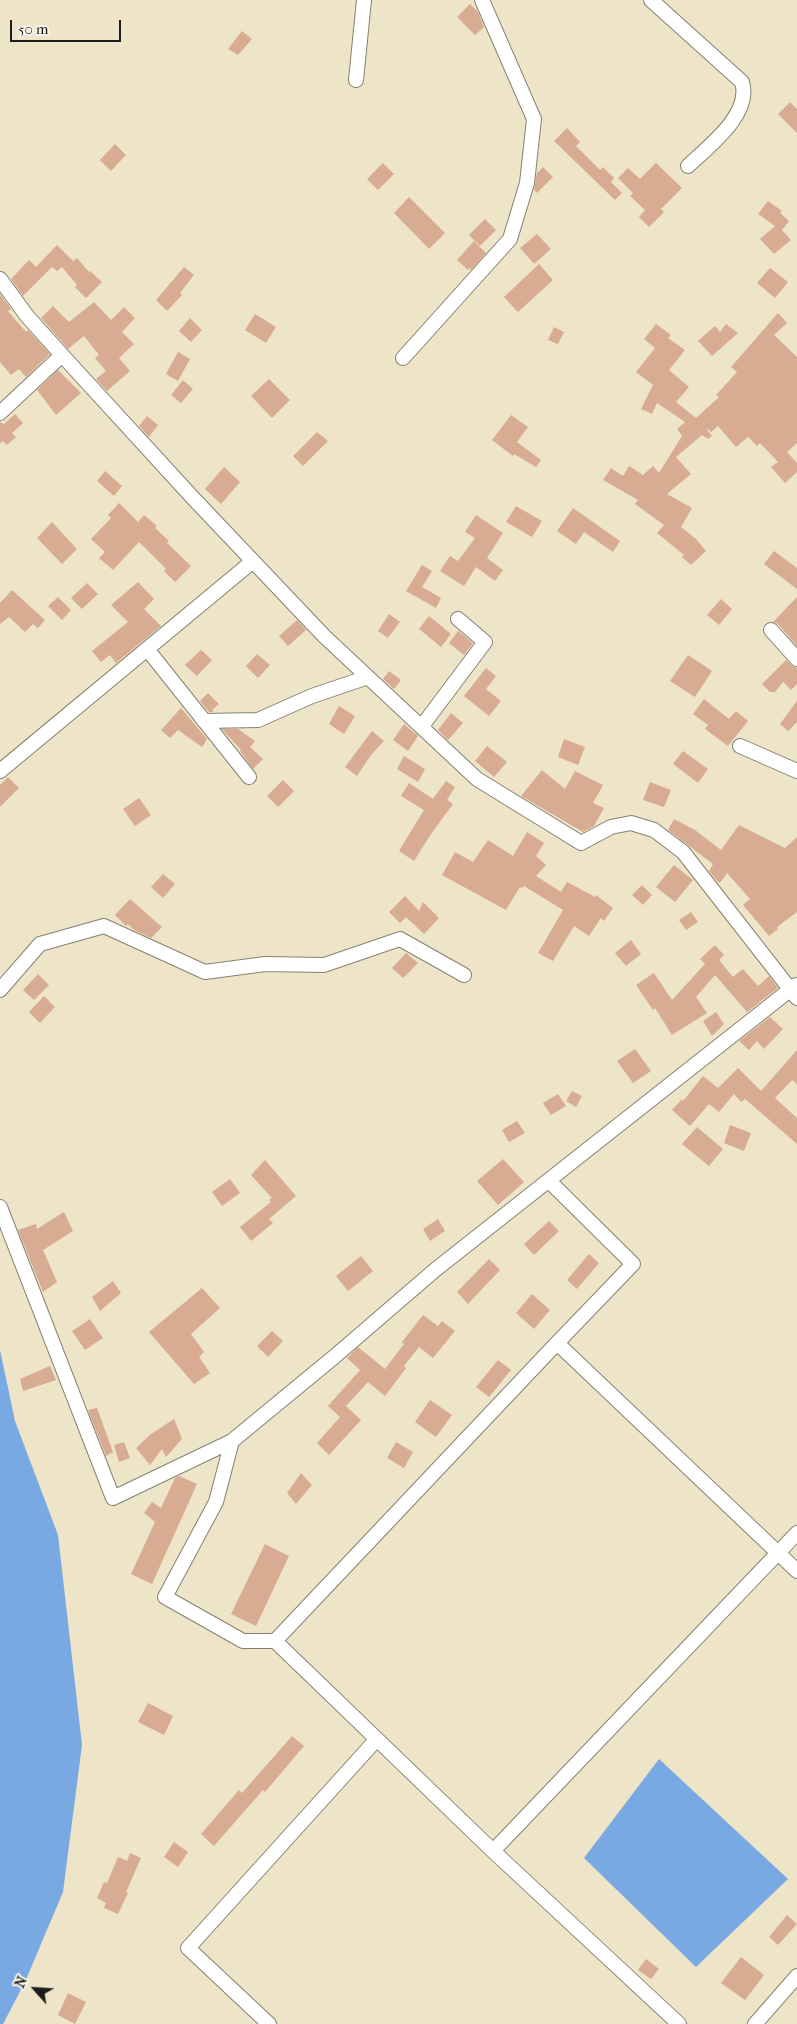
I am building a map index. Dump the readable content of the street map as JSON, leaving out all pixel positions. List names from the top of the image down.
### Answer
{
  "scale_bar": "50 m",
  "north": "top left"
}
